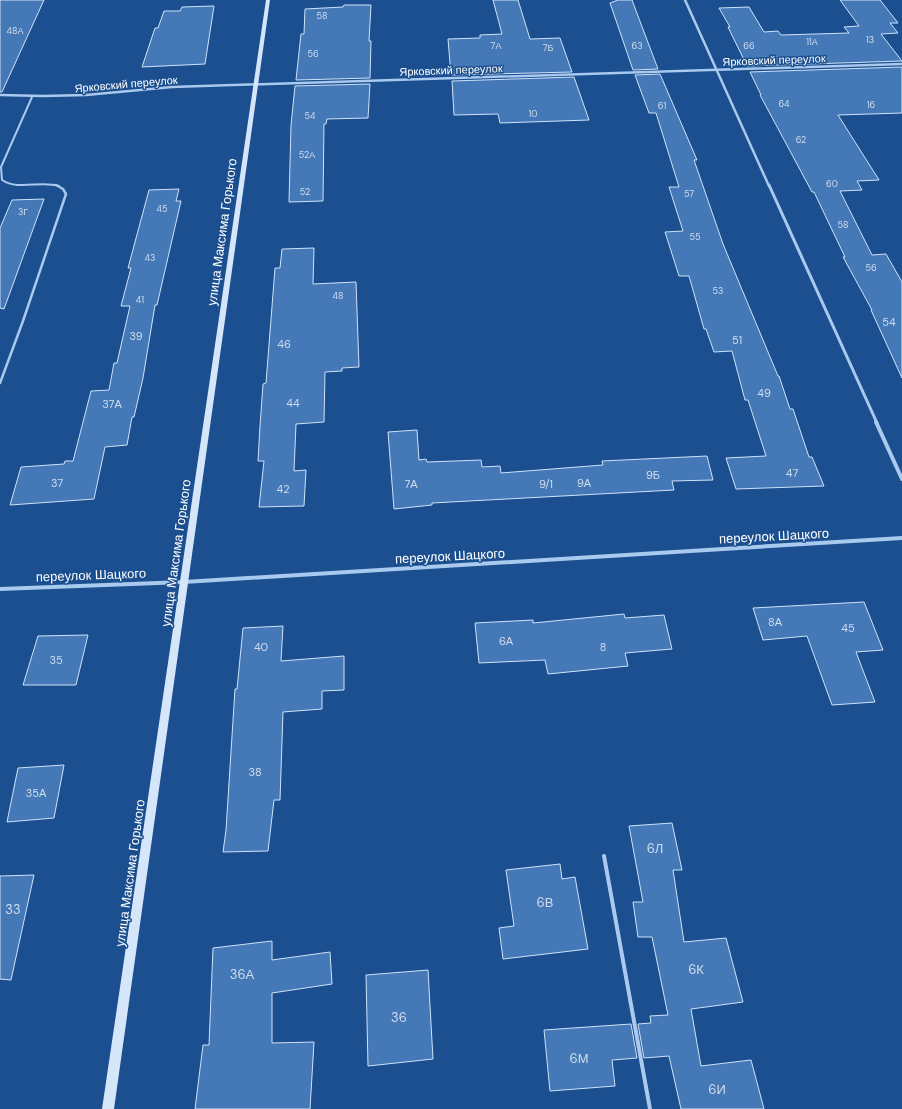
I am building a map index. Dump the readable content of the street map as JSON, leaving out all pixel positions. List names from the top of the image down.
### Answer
{
  "streets": {
    "main road": ["улица Максима Горького"],
    "street": ["Ярковский переулок", "переулок Шацкого"]
  },
  "crossings": [
    ["Ярковский переулок", "улица Максима Горького"],
    ["улица Максима Горького", "переулок Шацкого"]
  ],
  "house_numbers": [
    "58",
    "48А",
    "13",
    "11А",
    "7А",
    "63",
    "66",
    "7Б",
    "56",
    "64",
    "16",
    "61",
    "10",
    "54",
    "62",
    "52А",
    "60",
    "52",
    "57",
    "45",
    "3Г",
    "58",
    "55",
    "43",
    "56",
    "53",
    "48",
    "41",
    "54",
    "39",
    "51",
    "46",
    "49",
    "44",
    "37А",
    "47",
    "9Б",
    "37",
    "9А",
    "7А",
    "9/1",
    "42",
    "8А",
    "45",
    "6А",
    "40",
    "8",
    "35",
    "38",
    "35А",
    "6Л",
    "6В",
    "33",
    "6К",
    "36А",
    "36",
    "6М",
    "6И"
  ]
}
